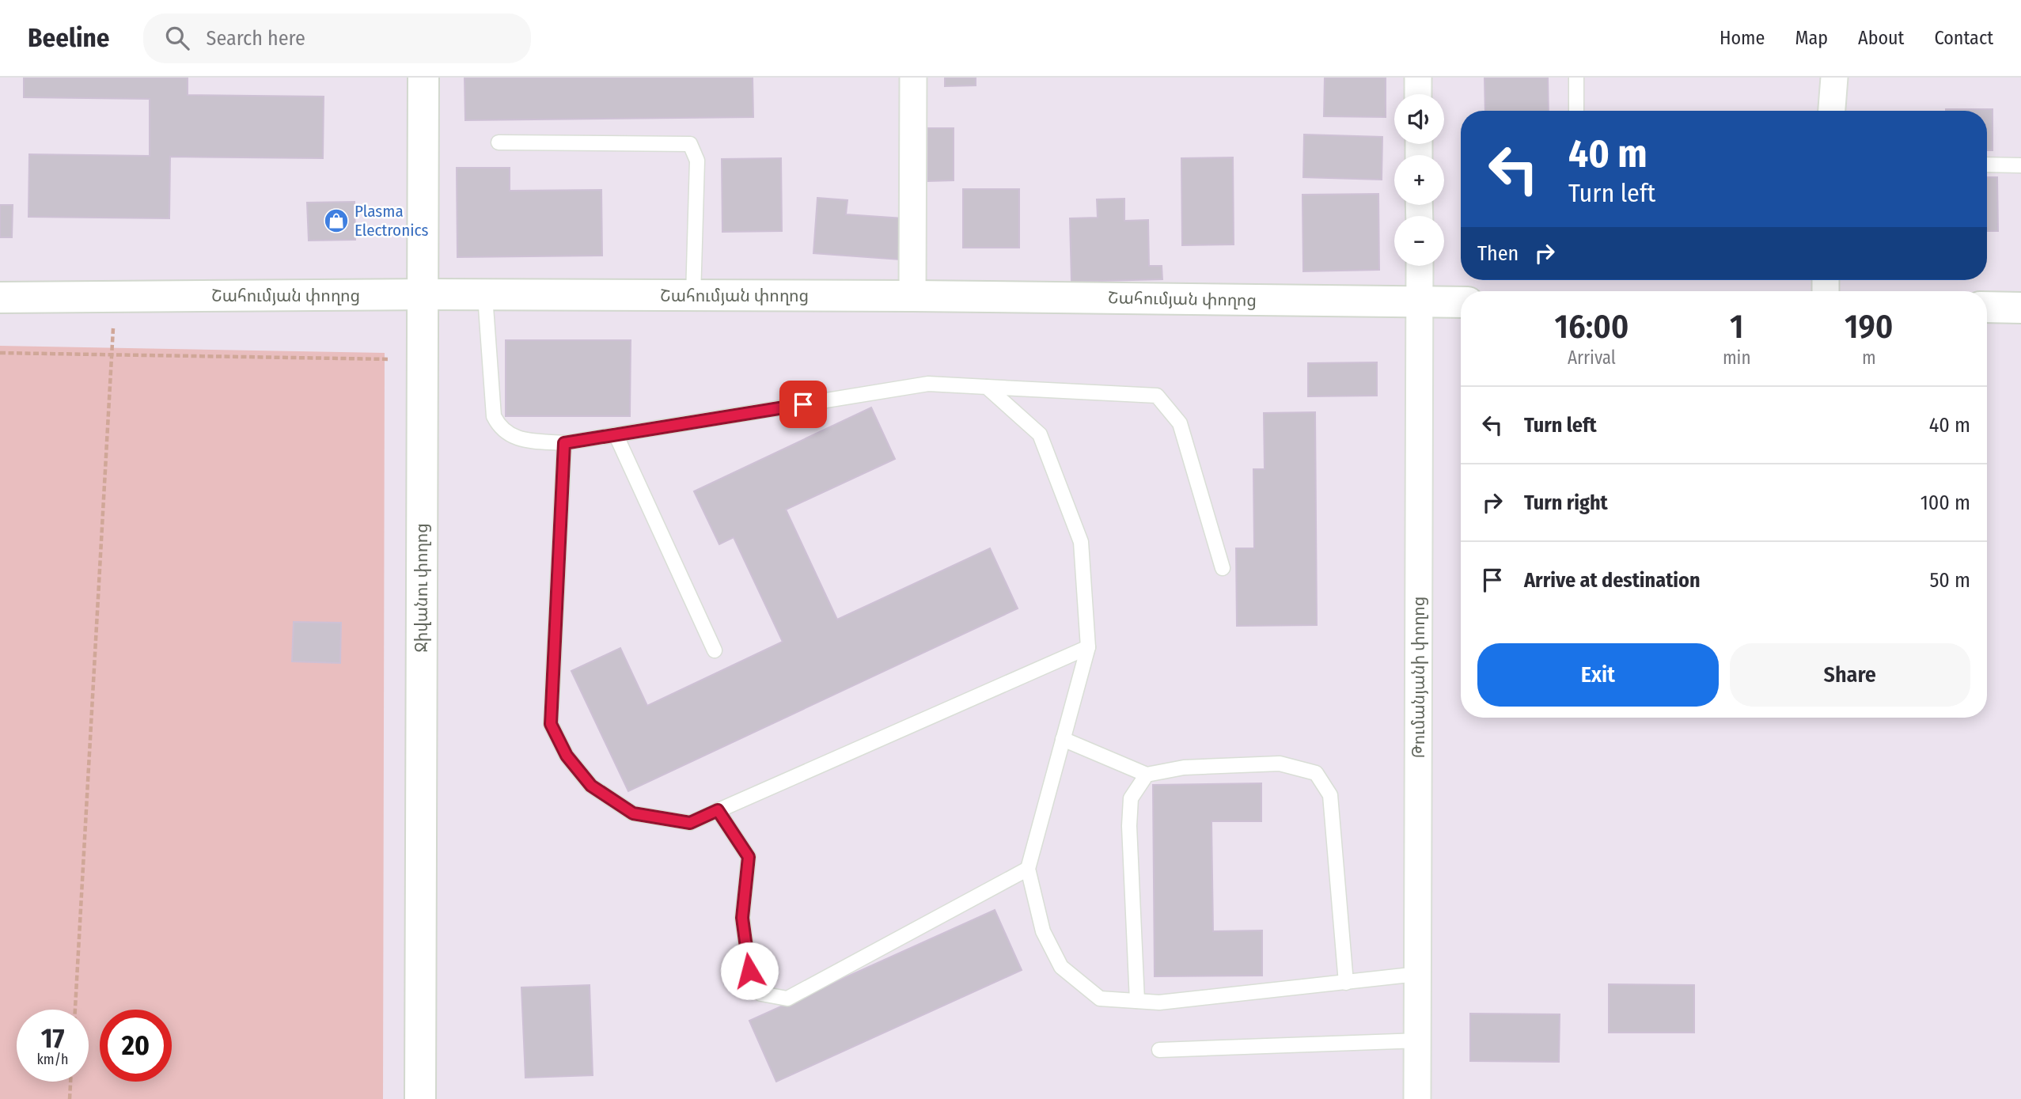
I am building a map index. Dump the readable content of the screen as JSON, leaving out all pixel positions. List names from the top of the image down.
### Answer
{
  "streets": {
    "street": ["Շահումյան փողոց", "Ջիվանու փողոց", "Թումանյանի փողոց"]
  },
  "crossings": [
    ["Շահումյան փողոց", "Ջիվանու փողոց"],
    ["Շահումյան փողոց", "Թումանյանի փողոց"]
  ],
  "places": {
    "shop": ["Plasma Electronics"]
  },
  "page": {
    "header": "Beeline",
    "search": "Search here",
    "nav": [
      "Home",
      "Map",
      "About",
      "Contact"
    ],
    "map_buttons": ["+", "−"],
    "turn": ["40 m", "Turn left"],
    "then": "Then",
    "eta": [
      "16:00",
      "Arrival",
      "1",
      "min",
      "190",
      "m"
    ],
    "list": [
      {
        "name": "Turn left",
        "value": "40 m"
      },
      {
        "name": "Turn right",
        "value": "100 m"
      },
      {
        "name": "Arrive at destination",
        "value": "50 m"
      }
    ],
    "buttons": ["Exit", "Share"],
    "speed": "17 km/h",
    "limit": "20"
  }
}
